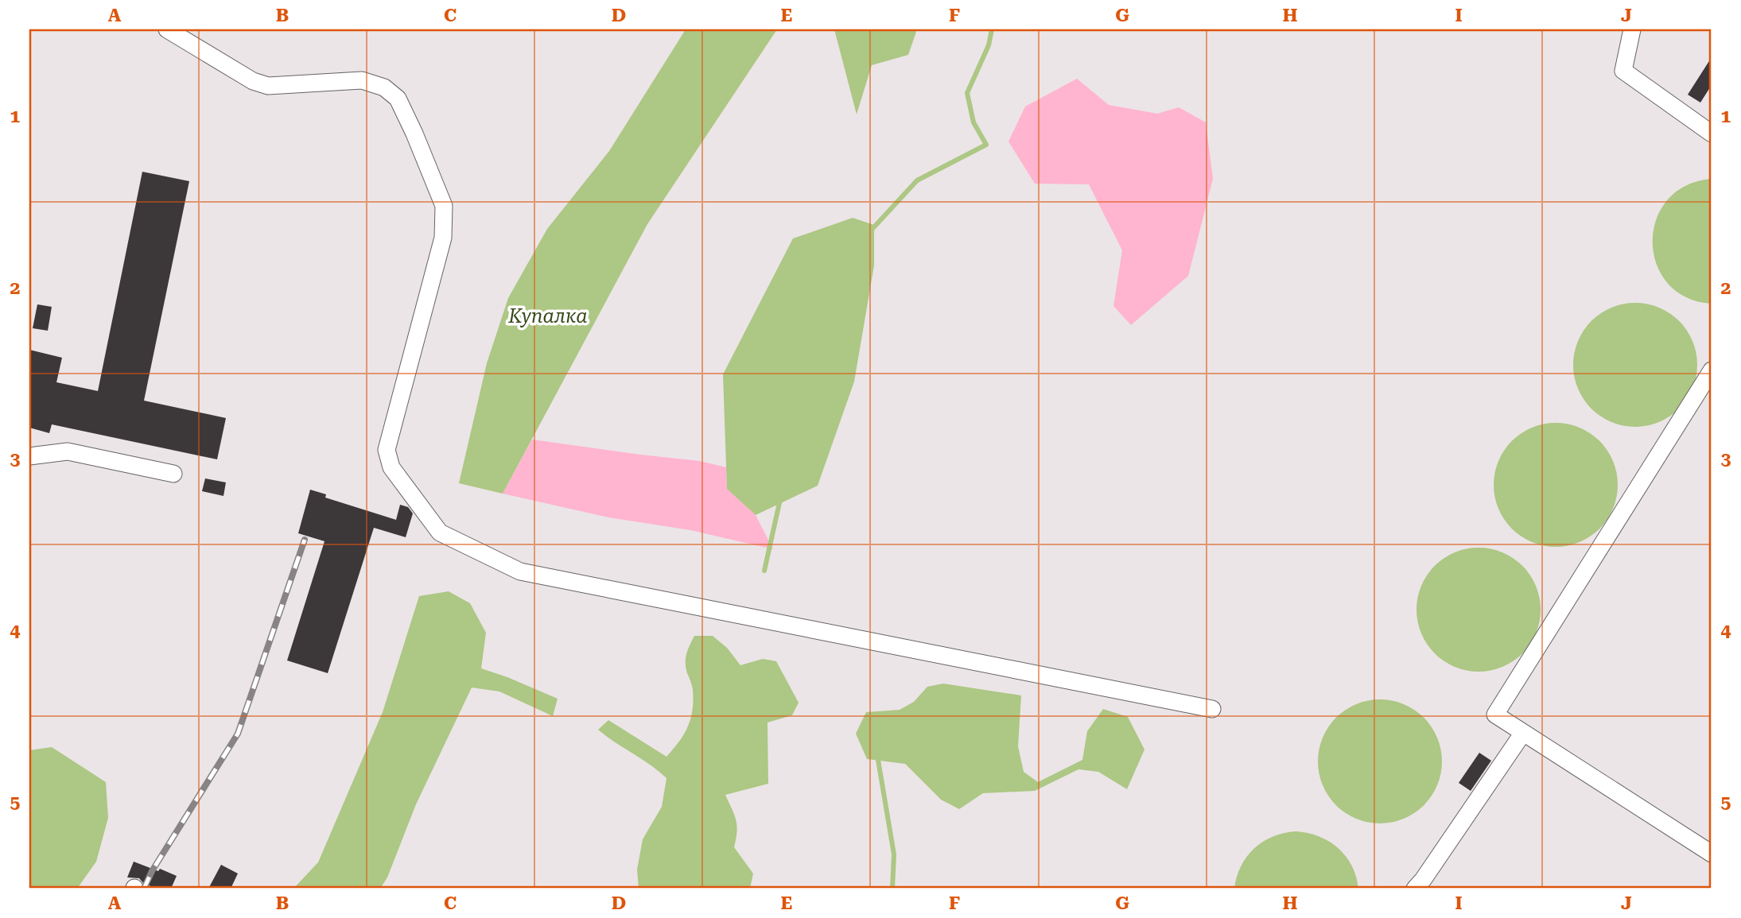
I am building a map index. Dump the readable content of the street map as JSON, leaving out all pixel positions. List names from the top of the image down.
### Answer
{
  "water": ["Купалка"],
  "grid": {
    "columns": [
      "A",
      "B",
      "C",
      "D",
      "E",
      "F",
      "G",
      "H",
      "I",
      "J"
    ],
    "rows": [
      "1",
      "2",
      "3",
      "4",
      "5"
    ]
  }
}
